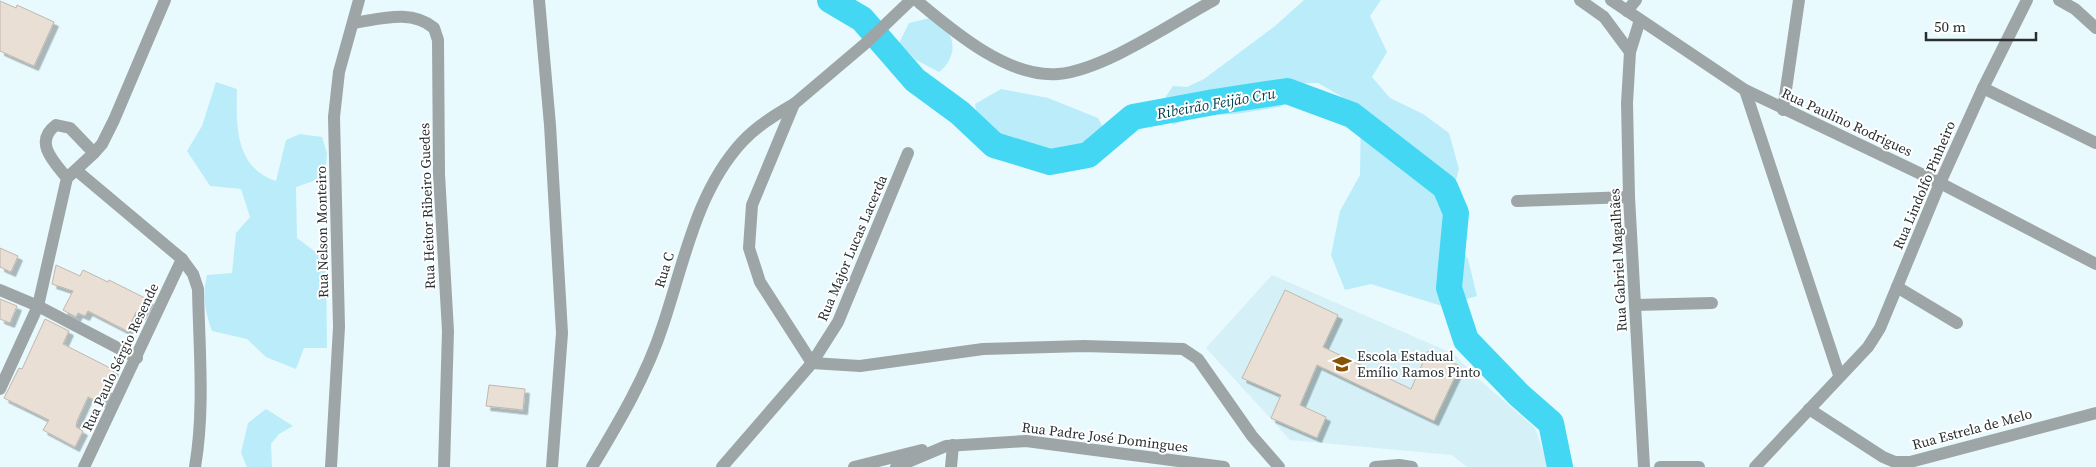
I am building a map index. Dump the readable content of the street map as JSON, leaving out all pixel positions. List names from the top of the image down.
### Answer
{
  "streets": {
    "street": [
      "Rua Paulino Rodrigues",
      "Rua Lindolfo Pinheiro",
      "Rua Heitor Ribeiro Guedes",
      "Rua Nelson Monteiro",
      "Rua Major Lucas Lacerda",
      "Rua Gabriel Magalhães",
      "Rua C",
      "Rua Paulo Sérgio Resende",
      "Rua Estrela de Melo",
      "Rua Padre José Domingues"
    ]
  },
  "crossings": [
    ["Rua Paulino Rodrigues", "Rua Lindolfo Pinheiro"],
    ["Rua Paulino Rodrigues", "Rua Gabriel Magalhães"],
    ["Rua Lindolfo Pinheiro", "Rua Estrela de Melo"],
    ["Rua Heitor Ribeiro Guedes", "Rua Nelson Monteiro"]
  ],
  "water": ["Ribeirão Feijão Cru"],
  "places": {
    "school or university": ["Escola Estadual Emílio Ramos Pinto"]
  },
  "scale_bar": "50 m"
}
